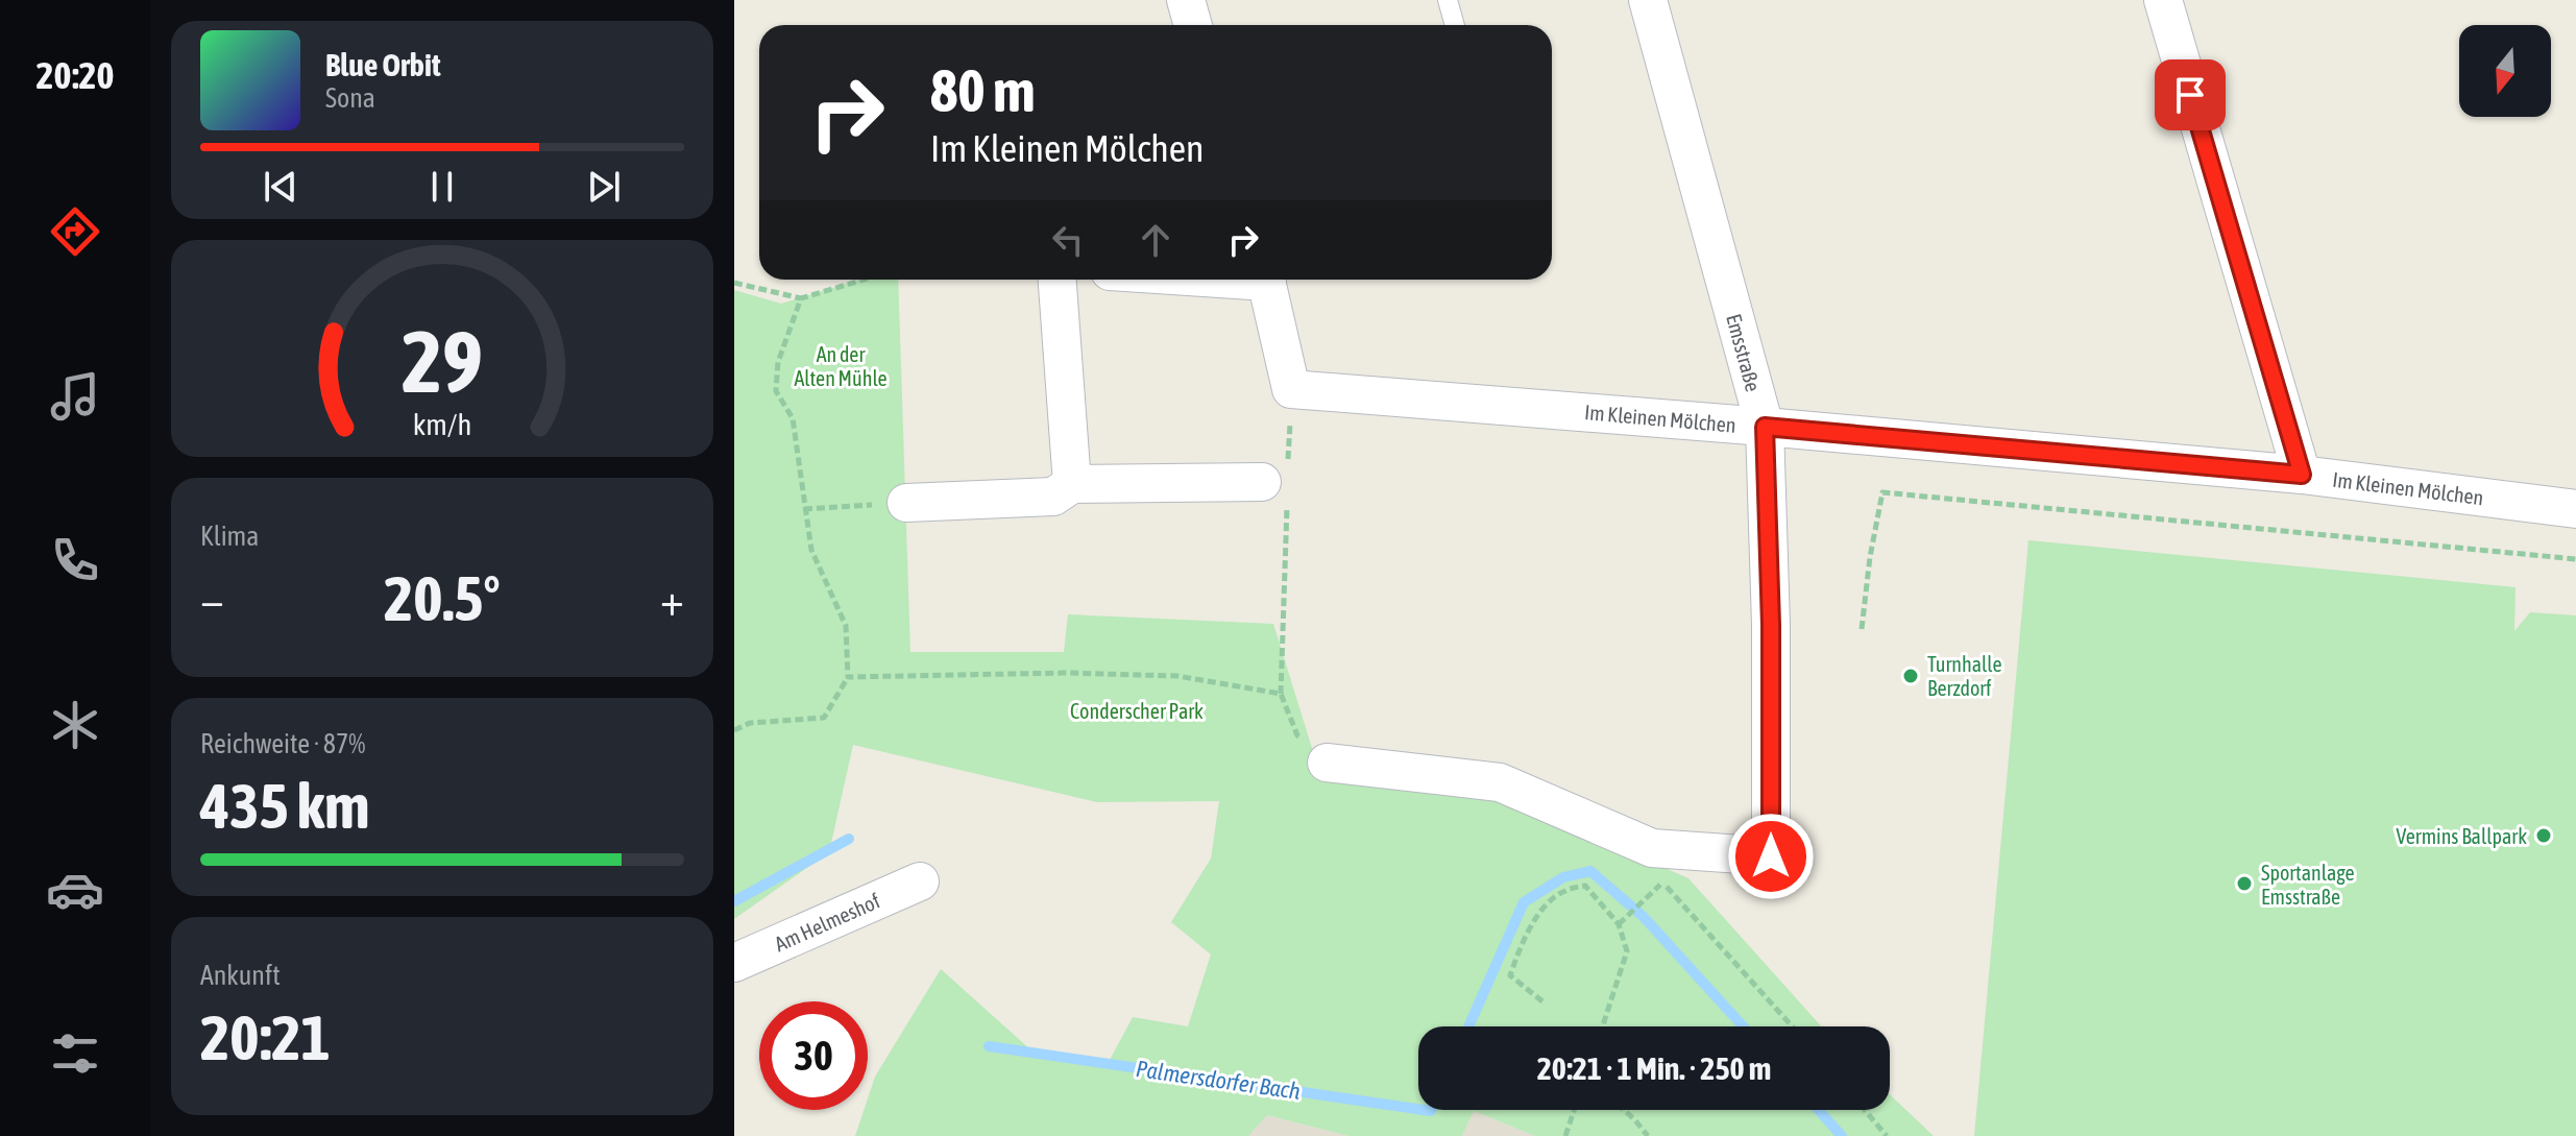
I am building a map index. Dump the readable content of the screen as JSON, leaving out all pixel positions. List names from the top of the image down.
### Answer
{
  "streets": {
    "street": ["Emsstraße", "Im Kleinen Mölchen", "Am Helmeshof"]
  },
  "crossings": [
    ["Emsstraße", "Im Kleinen Mölchen"]
  ],
  "water": ["Palmersdorfer Bach"],
  "parks": ["An der Alten Mühle", "Conderscher Park"],
  "places": ["Turnhalle Berzdorf", "Vermins Ballpark", "Sportanlage Emsstraße"],
  "north": "bottom",
  "page": {
    "tabs": "20:20",
    "turn": ["80 m", "Im Kleinen Mölchen"],
    "song": ["Blue Orbit", "Sona"],
    "tile": [
      "Klima",
      ["Reichweite · 87%", "435 km"],
      ["Ankunft", "20:21"]
    ],
    "heat": ["−", "20.5°", "+"],
    "limit": "30",
    "trip": "20:21 · 1 Min. · 250 m",
    "gauge": ["29", "km/h"]
  }
}
